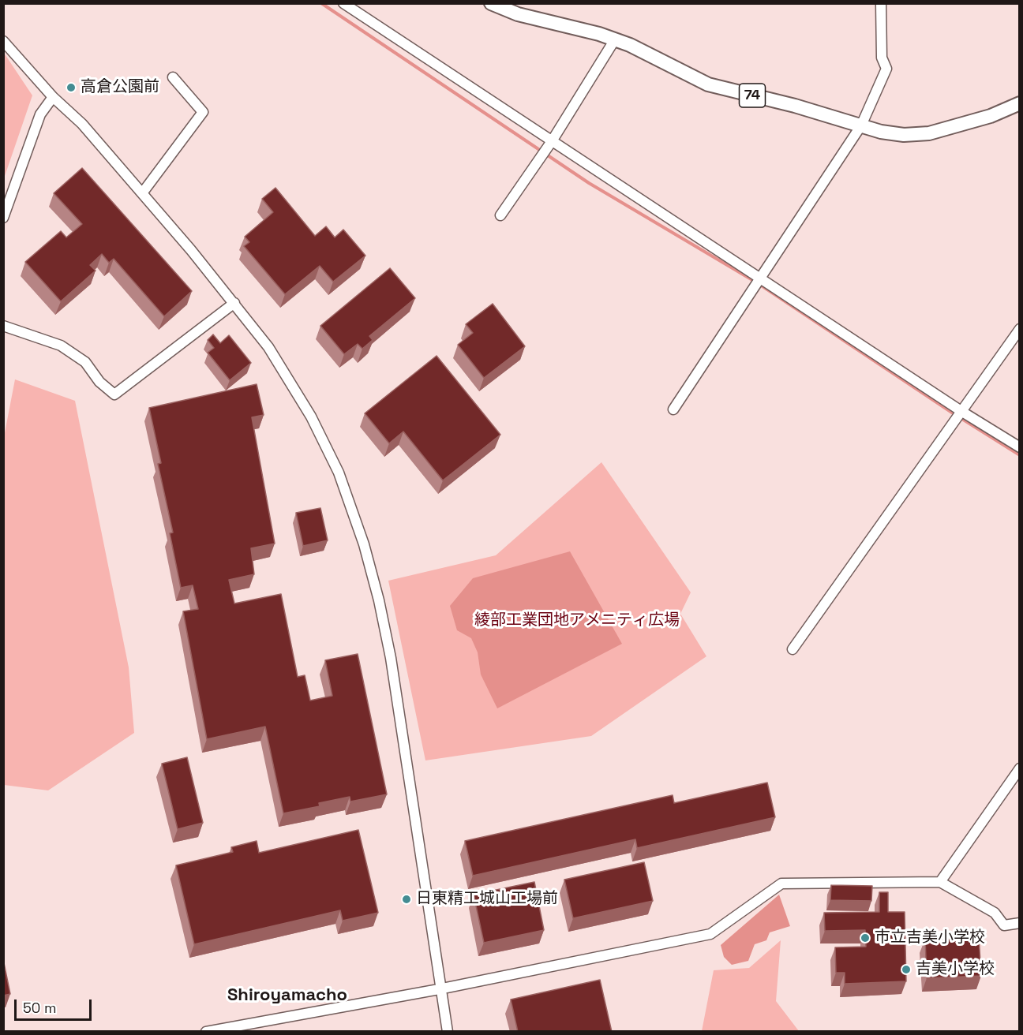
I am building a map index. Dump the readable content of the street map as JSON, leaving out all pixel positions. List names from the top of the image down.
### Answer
{
  "streets": {
    "main road": ["74"]
  },
  "districts": ["Shiroyamacho"],
  "parks": ["綾部工業団地アメニティ広場"],
  "places": [
    "高倉公園前",
    "日東精工城山工場前",
    "市立吉美小学校",
    "吉美小学校"
  ],
  "scale_bar": "50 m"
}
